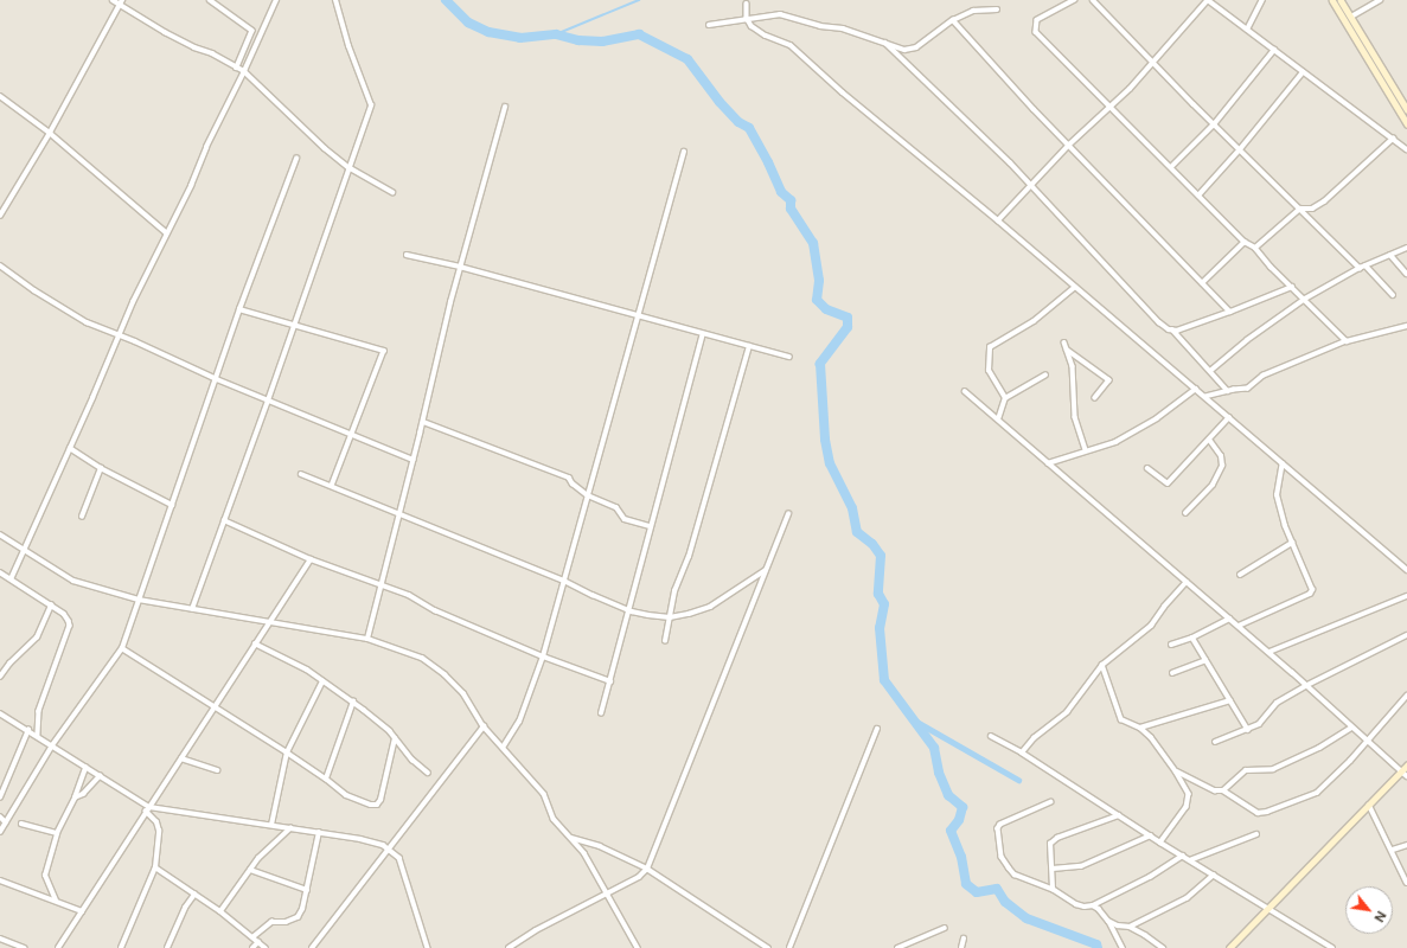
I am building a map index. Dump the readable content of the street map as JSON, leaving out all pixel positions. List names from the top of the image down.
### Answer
{
  "north": "bottom right"
}
